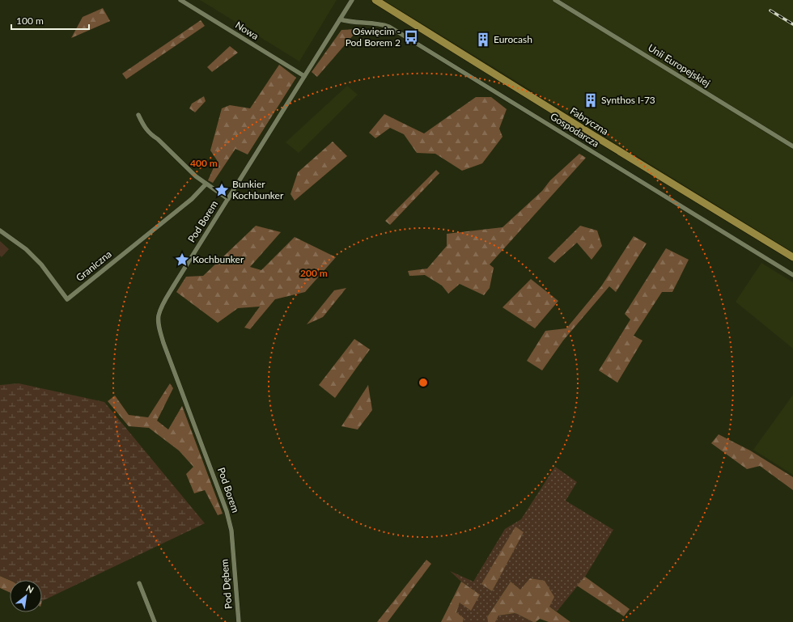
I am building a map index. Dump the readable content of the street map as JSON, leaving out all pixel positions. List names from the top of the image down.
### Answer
{
  "streets": {
    "main road": ["Fabryczna"],
    "street": [
      "Nowa",
      "Unii Europejskiej",
      "Gospodarcza",
      "Pod Borem",
      "Graniczna",
      "Pod Dębem"
    ]
  },
  "crossings": [
    ["Nowa", "Pod Borem"],
    ["Gospodarcza", "Pod Borem"],
    ["Pod Borem", "Pod Dębem"]
  ],
  "places": {
    "bus stop": ["Oświęcim - Pod Borem 2"],
    "building": ["Eurocash", "Synthos I-73"],
    "place": ["Bunkier Kochbunker", "Kochbunker"]
  },
  "scale_bar": "100 m",
  "north": "top right",
  "rings": ["400 m", "200 m"]
}
